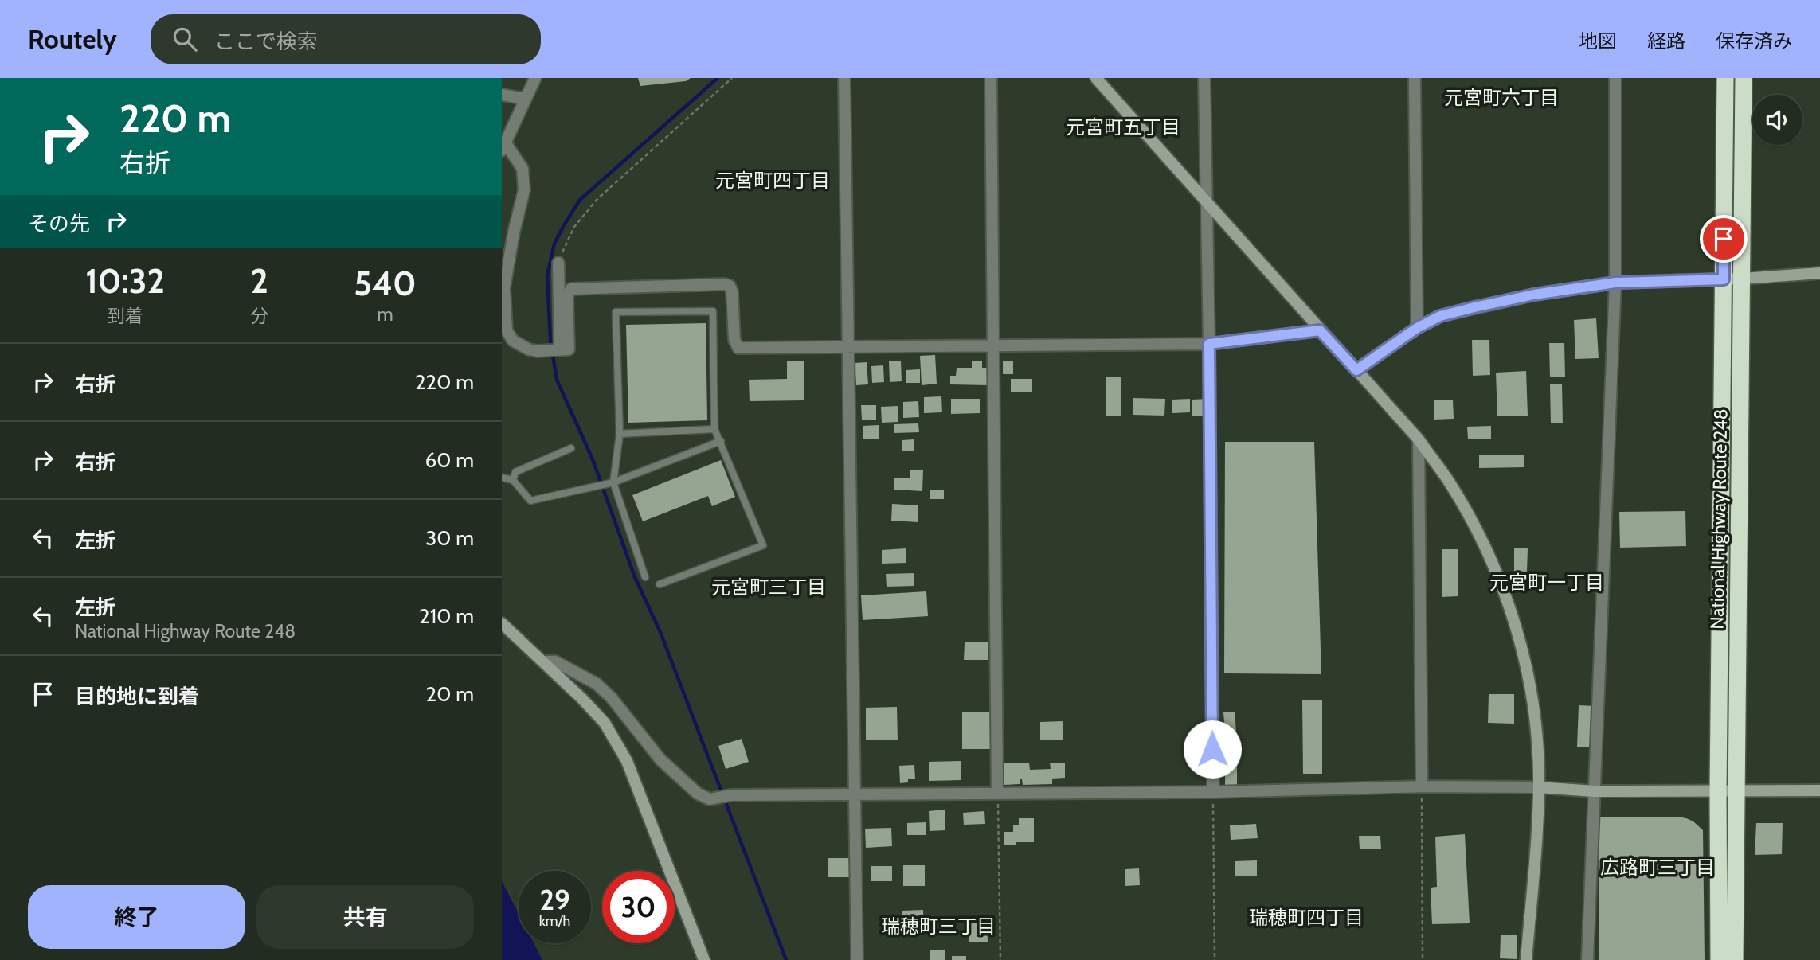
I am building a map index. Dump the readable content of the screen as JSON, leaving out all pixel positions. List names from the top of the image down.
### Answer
{
  "streets": {
    "highway": ["National Highway Route 248"]
  },
  "districts": [
    "元宮町六丁目",
    "元宮町五丁目",
    "元宮町四丁目",
    "元宮町一丁目",
    "元宮町三丁目",
    "広路町三丁目",
    "瑞穂町四丁目",
    "瑞穂町三丁目"
  ],
  "page": {
    "header": "Routely",
    "search": "ここで検索",
    "nav": ["地図", "経路", "保存済み"],
    "turn": ["220 m", "右折"],
    "then": "その先",
    "eta": [
      "10:32",
      "到着",
      "2",
      "分",
      "540",
      "m"
    ],
    "list": [
      {
        "name": "右折",
        "value": "220 m"
      },
      {
        "name": "右折",
        "value": "60 m"
      },
      {
        "name": "左折",
        "value": "30 m"
      },
      {
        "name": "左折",
        "note": "National Highway Route 248",
        "value": "210 m"
      },
      {
        "name": "目的地に到着",
        "value": "20 m"
      }
    ],
    "speed": "29 km/h",
    "limit": "30",
    "buttons": ["終了", "共有"]
  }
}
